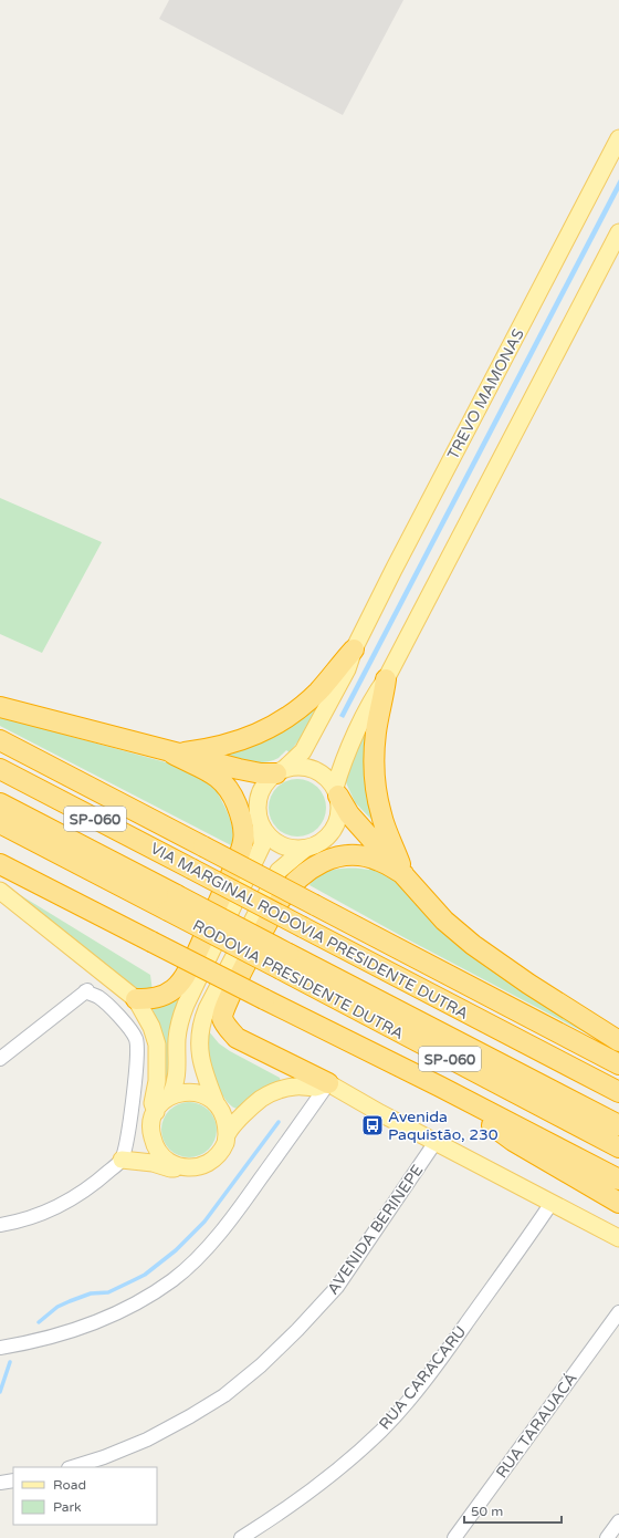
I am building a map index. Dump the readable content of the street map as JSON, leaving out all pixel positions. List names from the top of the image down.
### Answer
{
  "streets": {
    "highway": ["SP-060", "VIA MARGINAL RODOVIA PRESIDENTE DUTRA", "RODOVIA PRESIDENTE DUTRA"],
    "main road": ["TREVO MAMONAS"],
    "street": ["AVENIDA BERINEPE", "RUA CARACARU", "RUA TARAUACÁ"]
  },
  "places": {
    "bus stop": ["Avenida Paquistão, 230"]
  },
  "legend": ["Road", "Park"],
  "scale_bar": "50 m"
}
